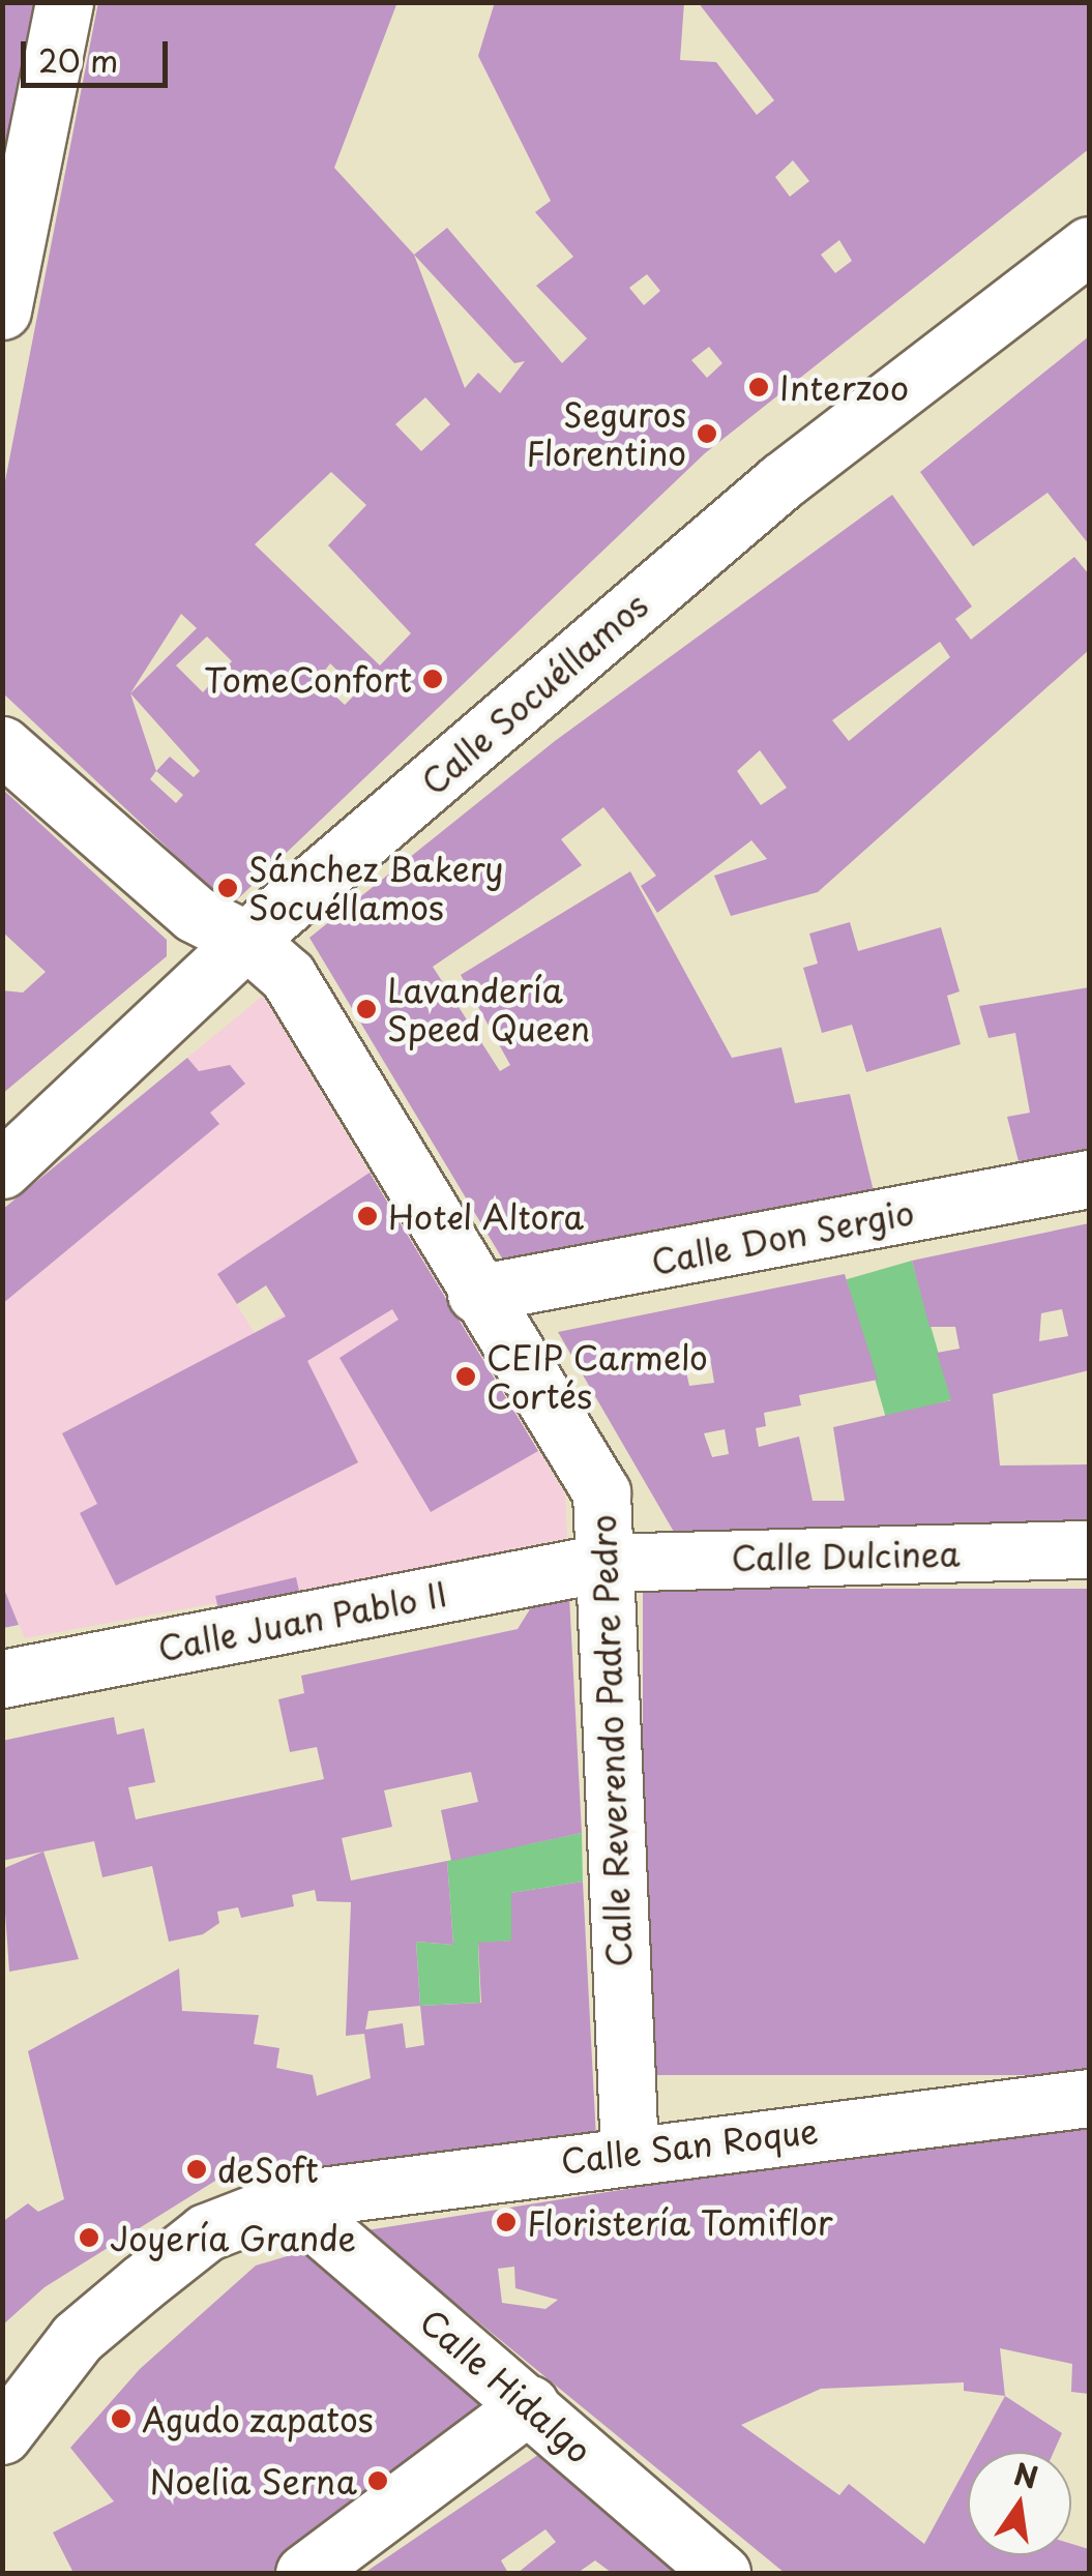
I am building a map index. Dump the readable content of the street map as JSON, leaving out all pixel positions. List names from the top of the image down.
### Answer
{
  "streets": {
    "street": [
      "Calle Socuéllamos",
      "Calle Don Sergio",
      "Calle Dulcinea",
      "Calle Juan Pablo II",
      "Calle Reverendo Padre Pedro",
      "Calle San Roque",
      "Calle Hidalgo"
    ]
  },
  "crossings": [
    ["Calle Socuéllamos", "Calle Reverendo Padre Pedro"],
    ["Calle Don Sergio", "Calle Reverendo Padre Pedro"],
    ["Calle Dulcinea", "Calle Juan Pablo II"],
    ["Calle Dulcinea", "Calle Reverendo Padre Pedro"],
    ["Calle Juan Pablo II", "Calle Reverendo Padre Pedro"],
    ["Calle Reverendo Padre Pedro", "Calle San Roque"],
    ["Calle San Roque", "Calle Hidalgo"]
  ],
  "places": [
    "Interzoo",
    "Seguros Florentino",
    "TomeConfort",
    "Sánchez Bakery Socuéllamos",
    "Lavandería Speed Queen",
    "Hotel Altora",
    "CEIP Carmelo Cortés",
    "deSoft",
    "Floristería Tomiflor",
    "Joyería Grande",
    "Agudo zapatos",
    "Noelia Serna"
  ],
  "scale_bar": "20 m",
  "north": "top"
}
